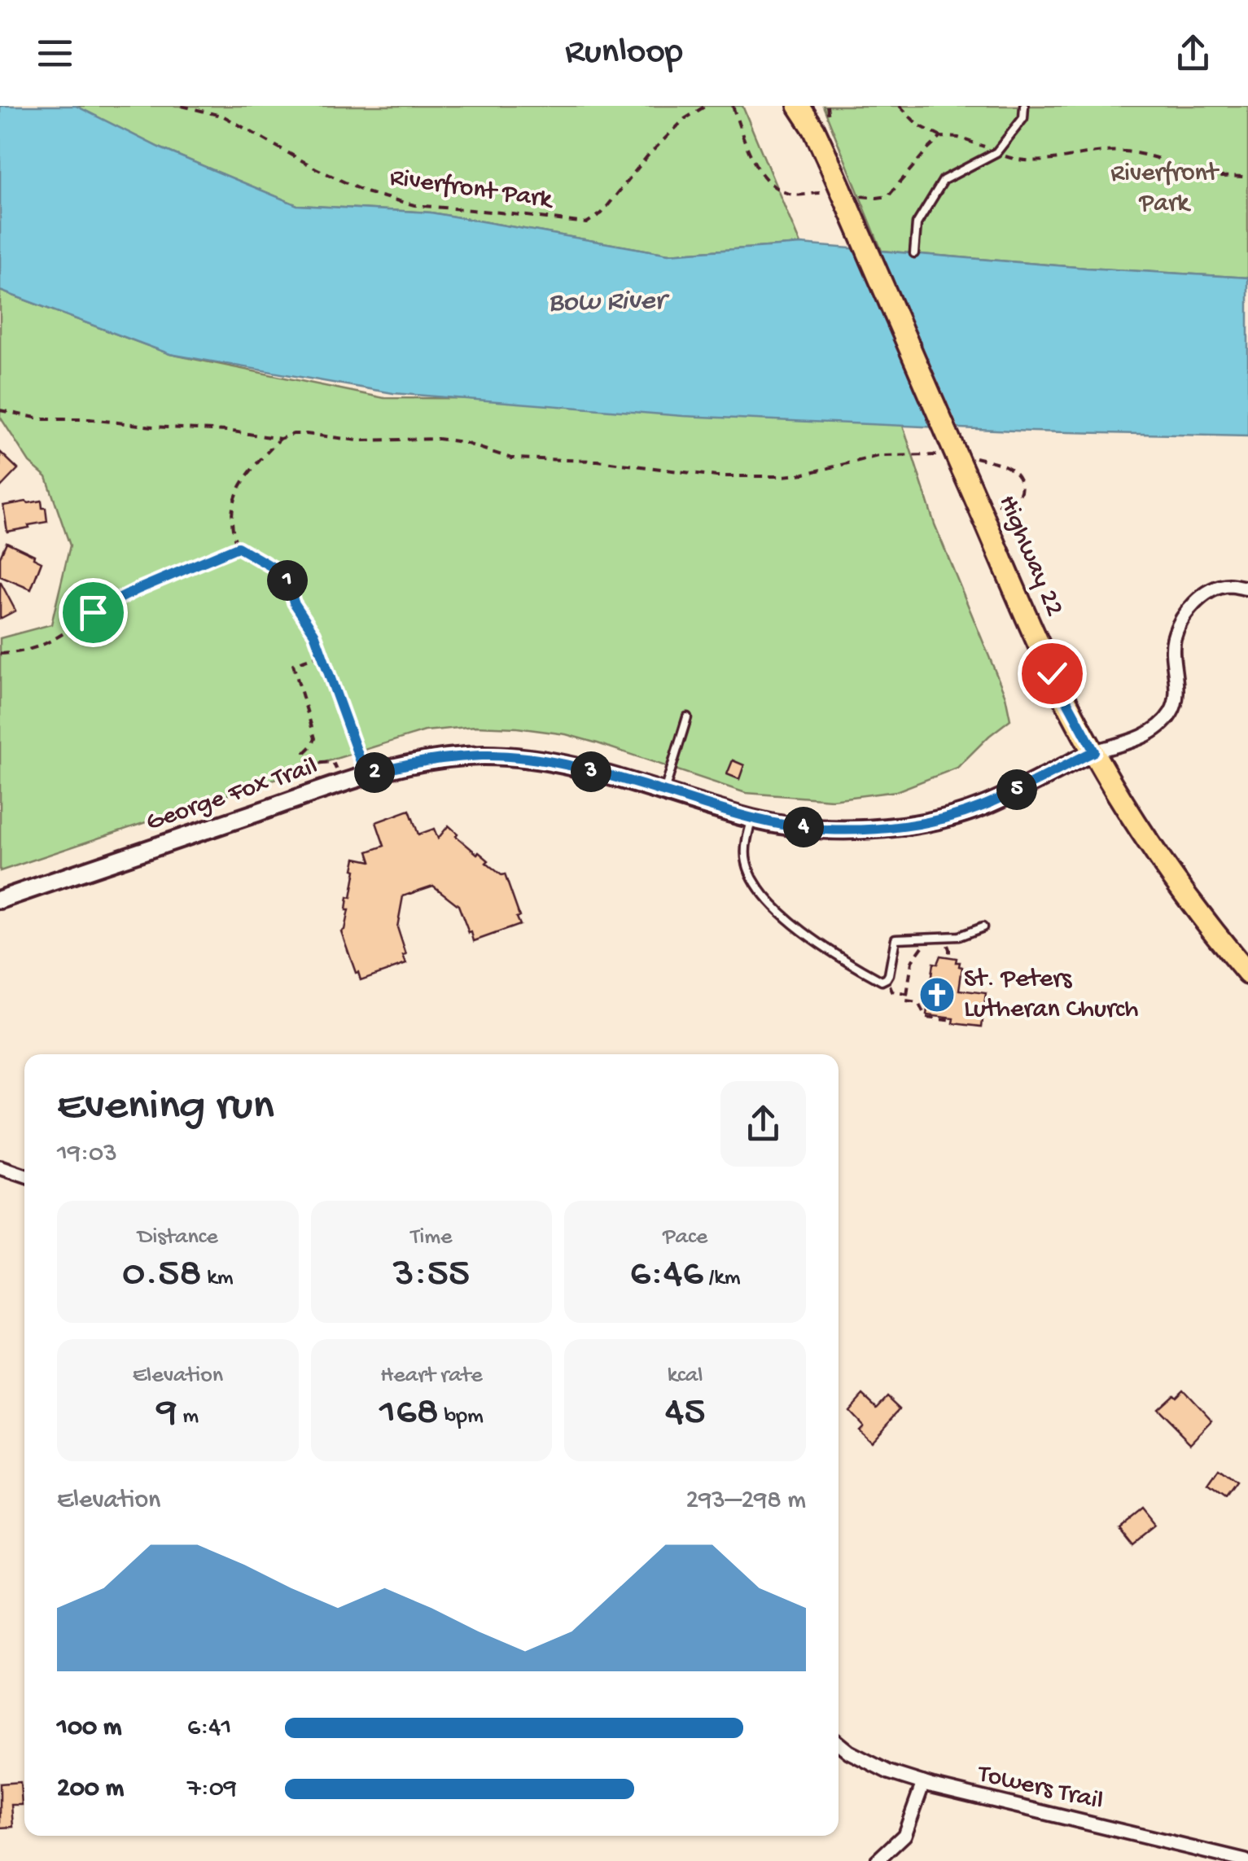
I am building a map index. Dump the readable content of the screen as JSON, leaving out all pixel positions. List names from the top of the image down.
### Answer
{
  "streets": {
    "main road": ["Highway 22"],
    "street": ["George Fox Trail", "Towers Trail"],
    "path": ["Riverfront Park"]
  },
  "crossings": [
    ["Highway 22", "George Fox Trail"]
  ],
  "water": ["Bow River"],
  "parks": ["Riverfront Park"],
  "places": {
    "church": ["St. Peters Lutheran Church"]
  },
  "page": {
    "header": "Runloop",
    "pins": [
      "1",
      "3",
      "2",
      "5",
      "4"
    ],
    "heading": ["Evening run", "19:03"],
    "stats": [
      ["Distance", "0.58 km"],
      ["Time", "3:55"],
      ["Pace", "6:46 /km"],
      ["Elevation", "9 m"],
      ["Heart rate", "168 bpm"],
      ["kcal", "45"]
    ],
    "chart": ["Elevation", "293–298 m"],
    "list": [
      {
        "name": "100 m",
        "note": "6:41"
      },
      {
        "name": "200 m",
        "note": "7:09"
      }
    ]
  }
}
